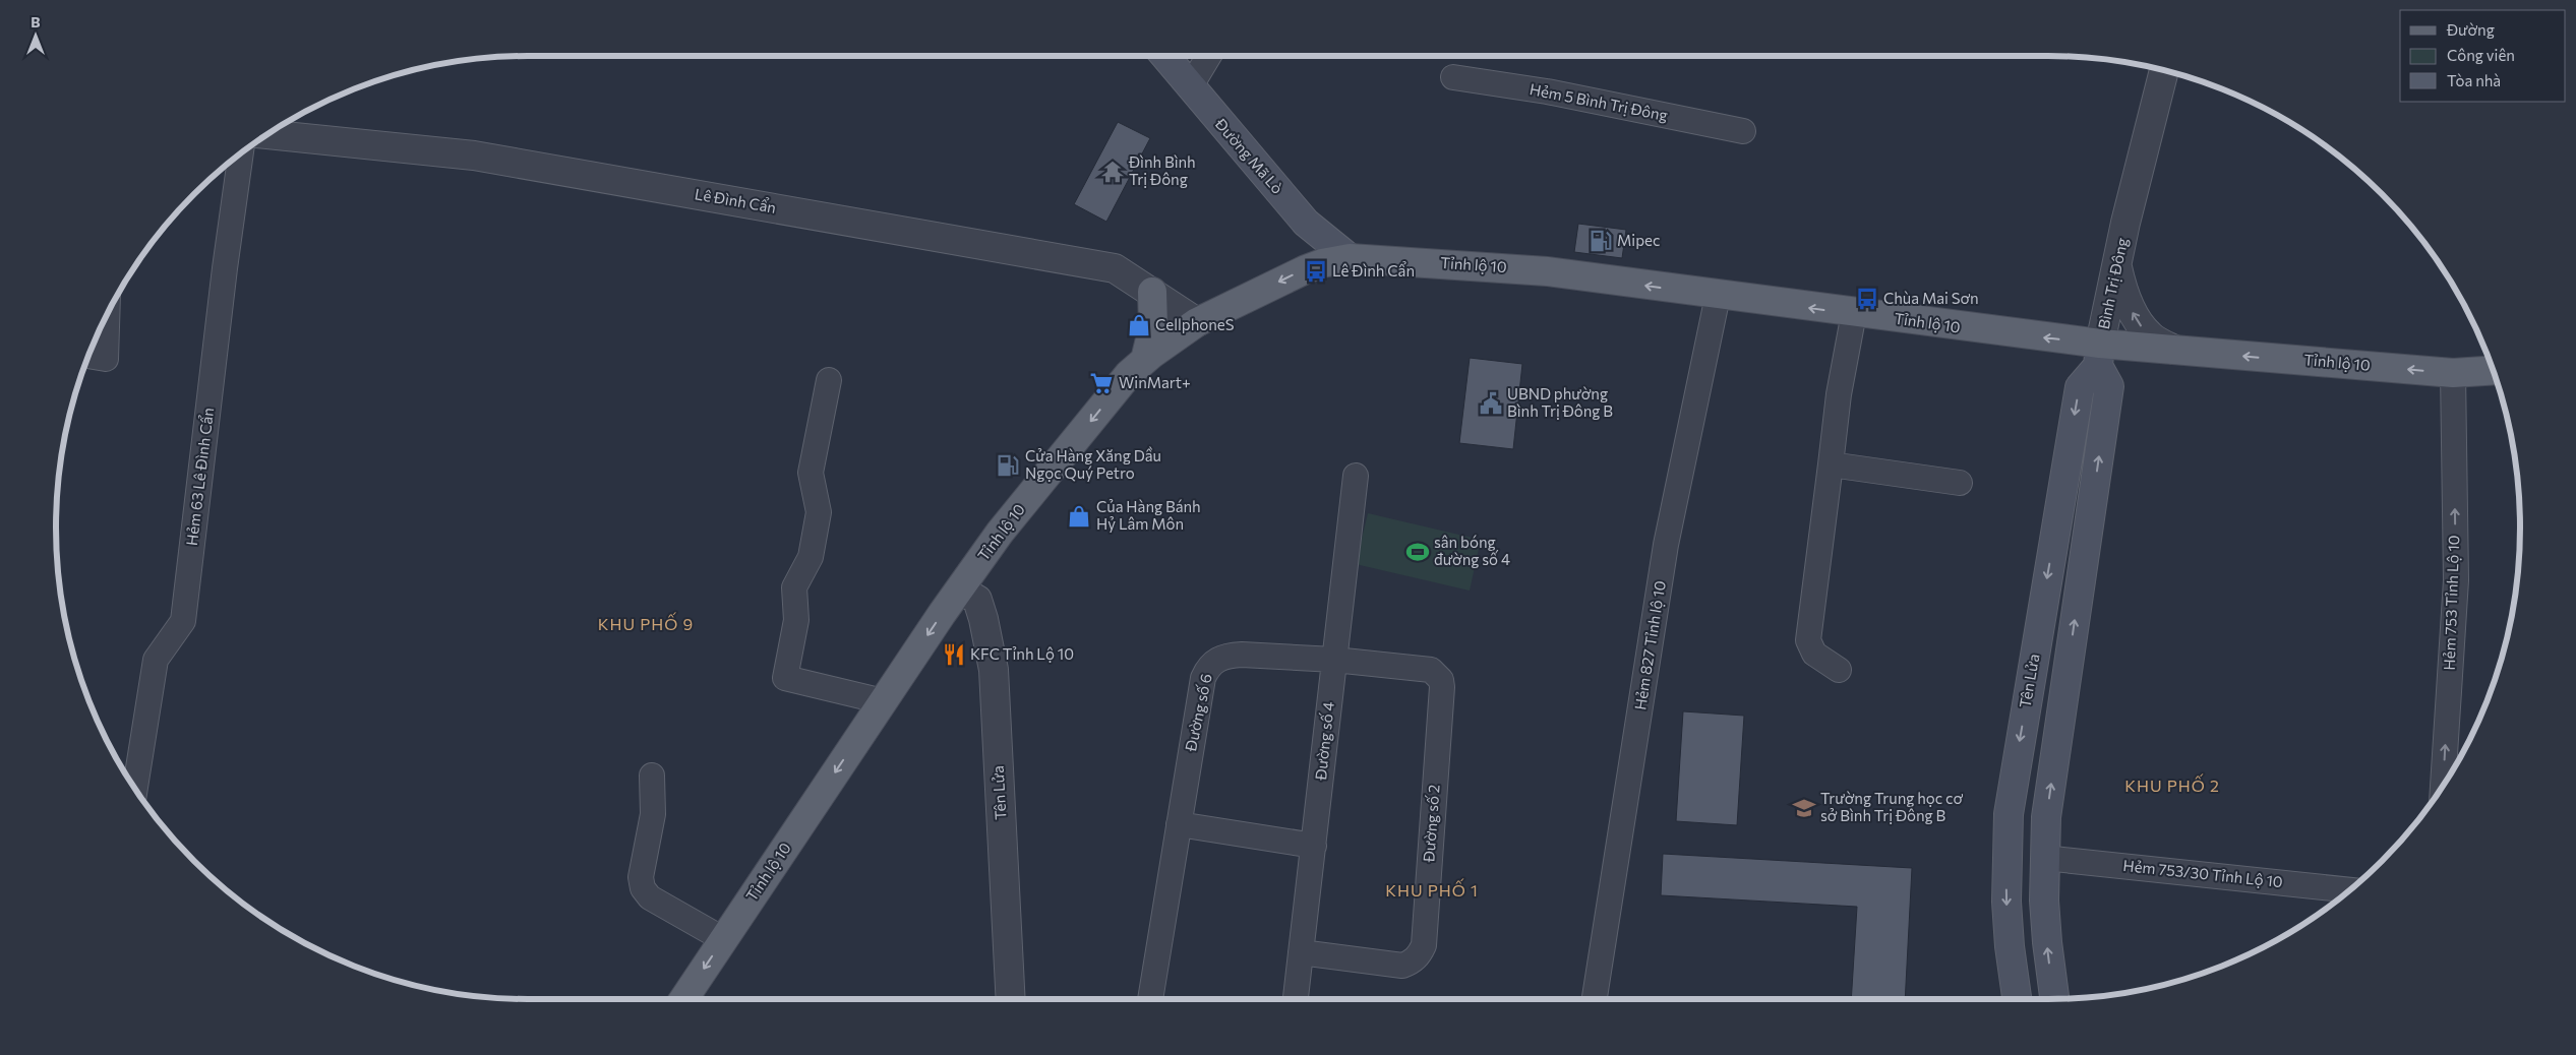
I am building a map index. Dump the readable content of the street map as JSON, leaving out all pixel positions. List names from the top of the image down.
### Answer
{
  "streets": {
    "main road": ["Đường Mã Lò", "Tỉnh lộ 10", "Tên Lửa"],
    "street": [
      "Hẻm 5 Bình Trị Đông",
      "Lê Đình Cẩn",
      "Bình Trị Đông",
      "Hẻm 63 Lê Đình Cẩn",
      "Hẻm 753 Tỉnh Lộ 10",
      "Hẻm 827 Tỉnh lộ 10",
      "Đường số 6",
      "Đường số 4",
      "Đường số 2",
      "Hẻm 753/30 Tỉnh Lộ 10"
    ]
  },
  "crossings": [
    ["Đường Mã Lò", "Tỉnh lộ 10"],
    ["Lê Đình Cẩn", "Tỉnh lộ 10"],
    ["Tỉnh lộ 10", "Bình Trị Đông"],
    ["Tỉnh lộ 10", "Hẻm 753 Tỉnh Lộ 10"],
    ["Tỉnh lộ 10", "Hẻm 827 Tỉnh lộ 10"],
    ["Tỉnh lộ 10", "Tên Lửa"],
    ["Bình Trị Đông", "Tên Lửa"],
    ["Đường số 6", "Đường số 4"],
    ["Đường số 6", "Đường số 2"],
    ["Đường số 4", "Đường số 2"]
  ],
  "one_way": ["Tỉnh lộ 10", "Hẻm 753 Tỉnh Lộ 10"],
  "districts": ["KHU PHỐ 9", "KHU PHỐ 2", "KHU PHỐ 1"],
  "places": {
    "temple": ["Đình Bình Trị Đông"],
    "fuel station": ["Mipec", "Cửa Hàng Xăng Dầu Ngọc Quý Petro"],
    "bus stop": ["Lê Đình Cẩn", "Chùa Mai Sơn"],
    "shop": ["CellphoneS", "Của Hàng Bánh Hỷ Lâm Môn"],
    "supermarket": ["WinMart+"],
    "public building": ["UBND phường Bình Trị Đông B"],
    "sports": ["sân bóng đường số 4"],
    "restaurant": ["KFC Tỉnh Lộ 10"],
    "school or university": ["Trường Trung học cơ sở Bình Trị Đông B"]
  },
  "legend": ["Đường", "Công viên", "Tòa nhà"],
  "north": "top"
}
